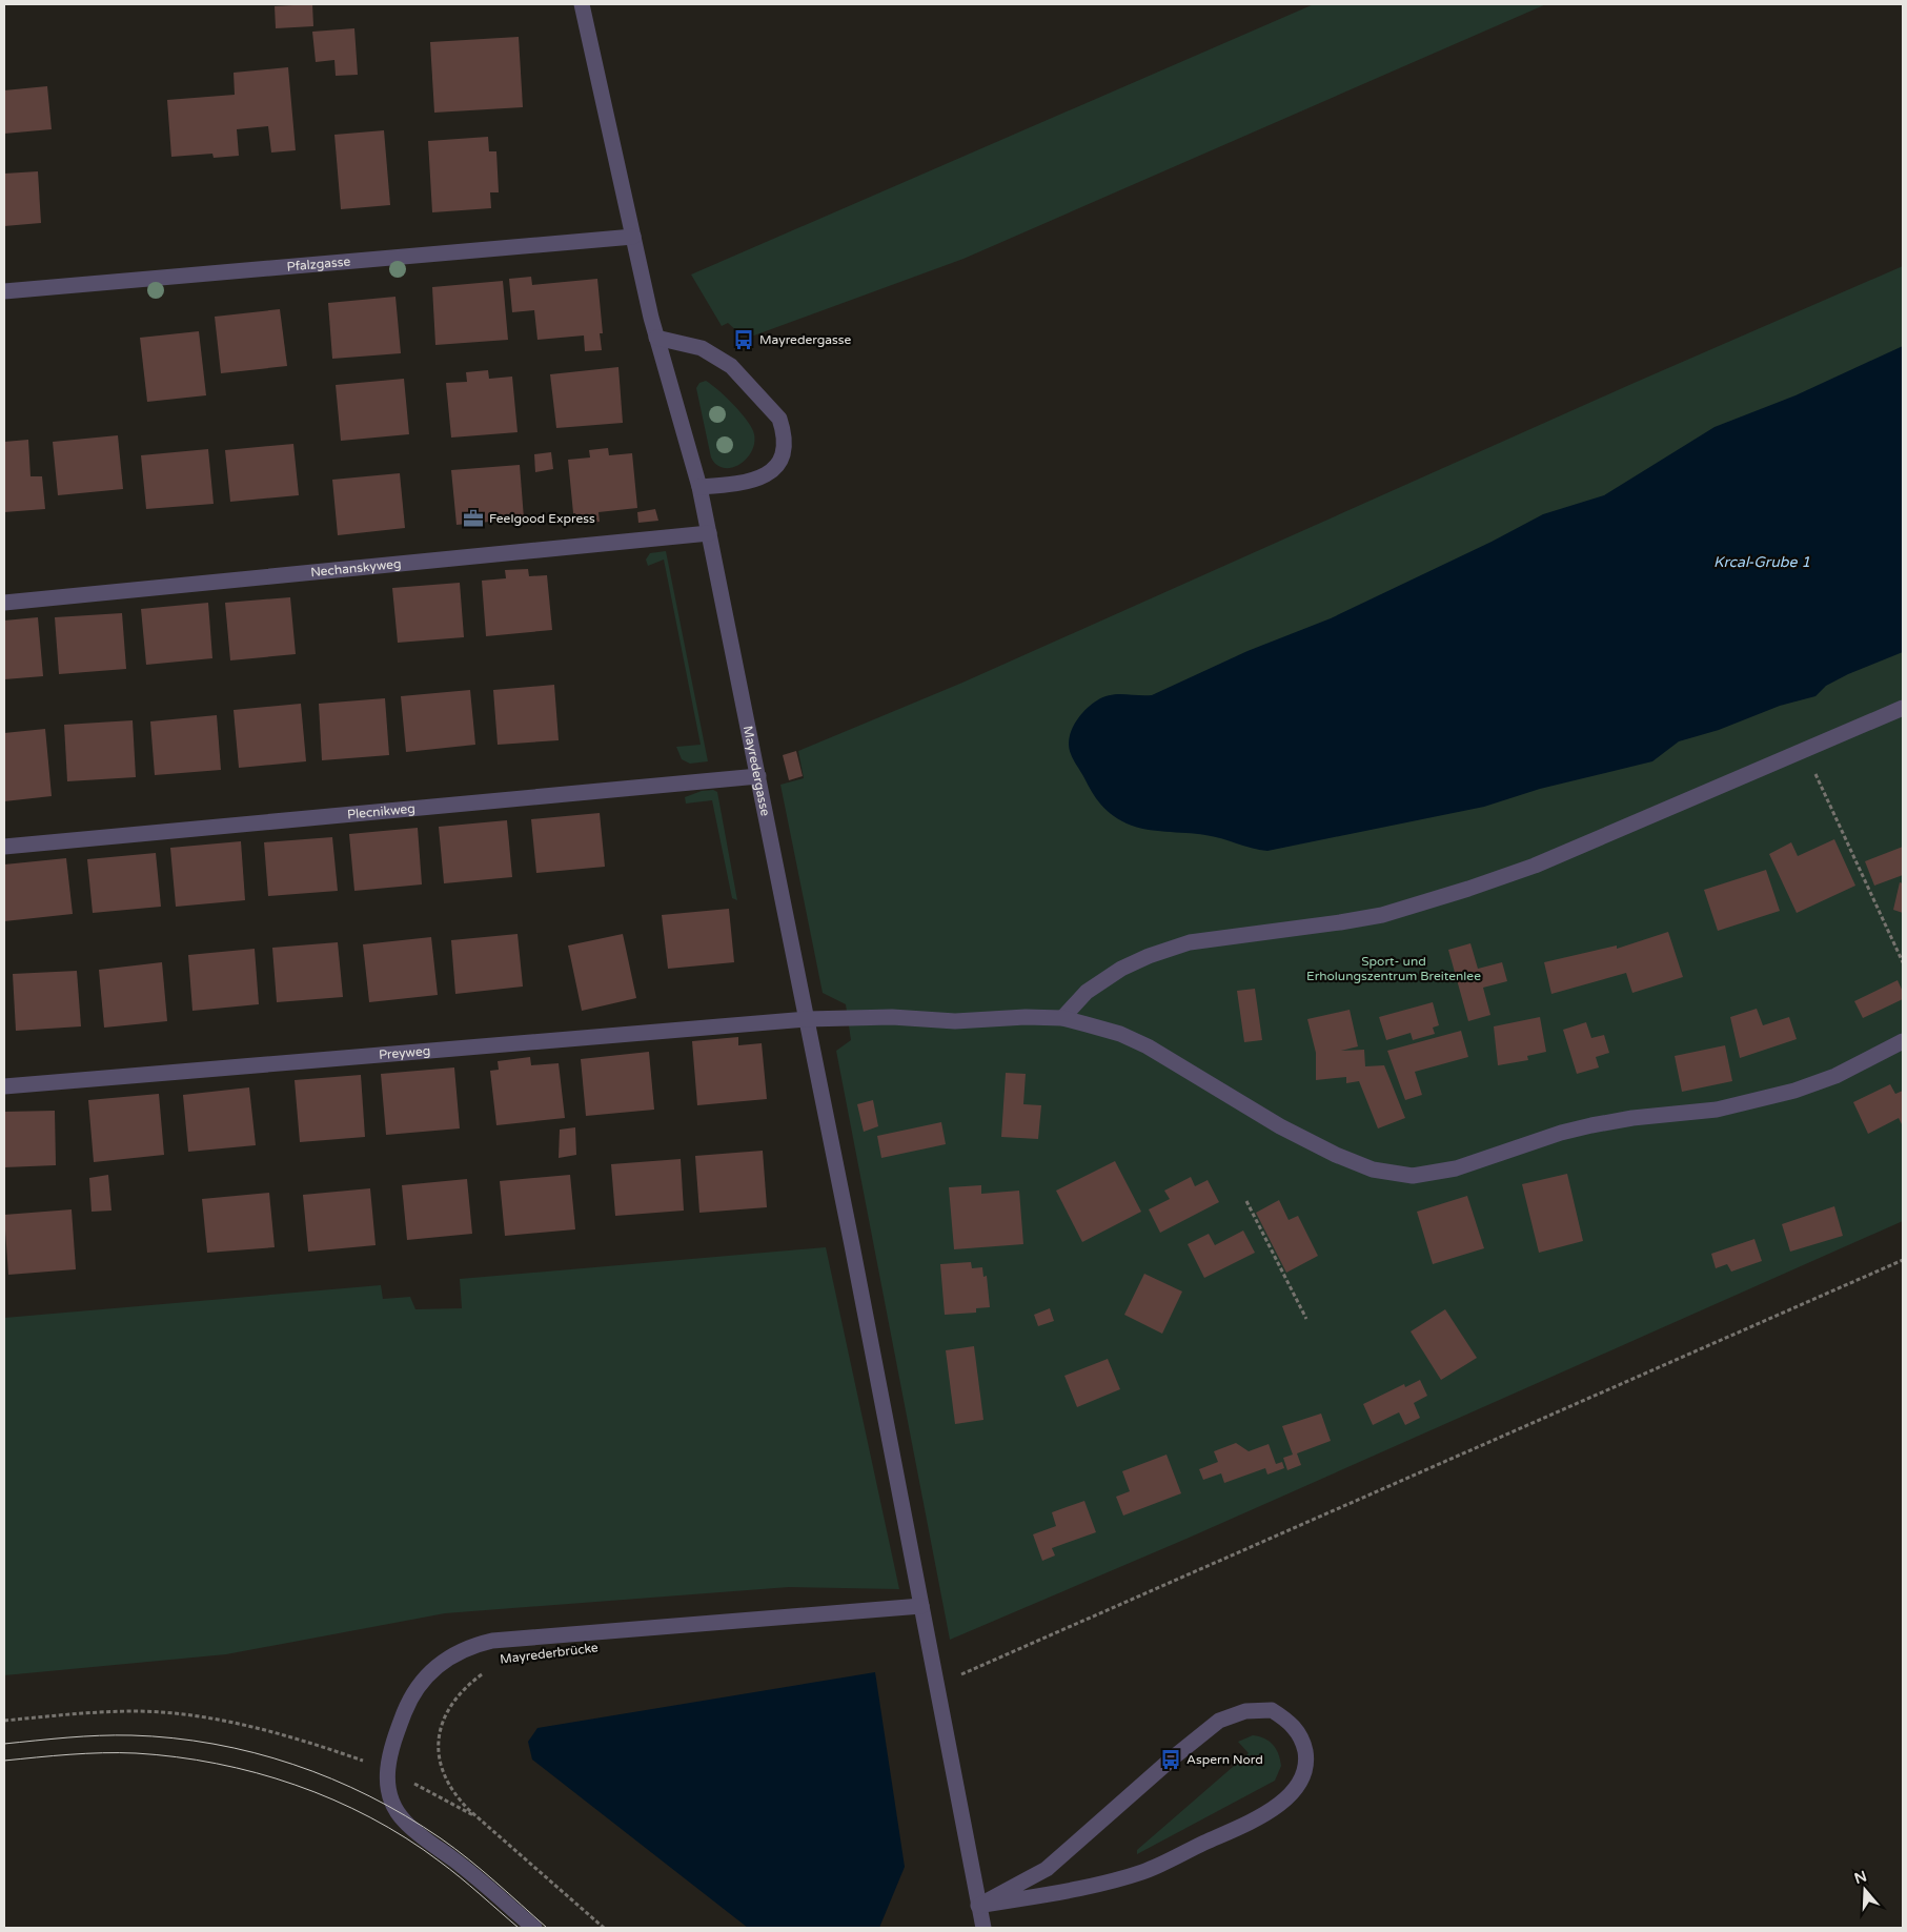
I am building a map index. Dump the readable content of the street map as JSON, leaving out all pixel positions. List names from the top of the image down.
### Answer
{
  "streets": {
    "street": [
      "Pfalzgasse",
      "Nechanskyweg",
      "Mayredergasse",
      "Plecnikweg",
      "Preyweg"
    ],
    "path": ["Mayrederbrücke"]
  },
  "crossings": [
    ["Pfalzgasse", "Mayredergasse"],
    ["Nechanskyweg", "Mayredergasse"],
    ["Mayredergasse", "Plecnikweg"],
    ["Mayredergasse", "Preyweg"]
  ],
  "water": ["Krcal-Grube 1"],
  "parks": ["Sport- und Erholungszentrum Breitenlee"],
  "places": {
    "bus stop": ["Mayredergasse", "Aspern Nord"],
    "office": ["Feelgood Express"]
  },
  "north": "top"
}
